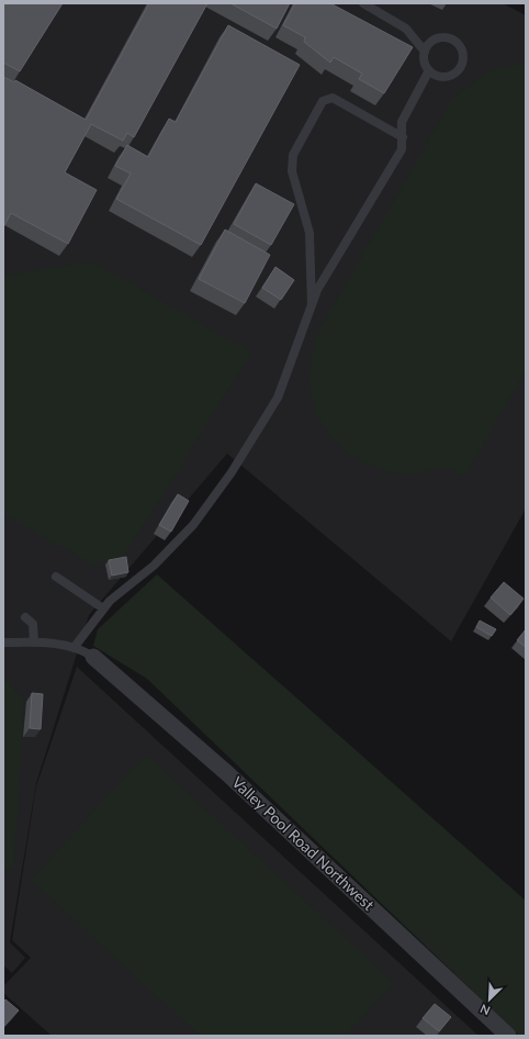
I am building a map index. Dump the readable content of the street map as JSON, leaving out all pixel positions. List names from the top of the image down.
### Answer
{
  "streets": {
    "street": ["Valley Pool Road Northwest"]
  },
  "north": "bottom left"
}
